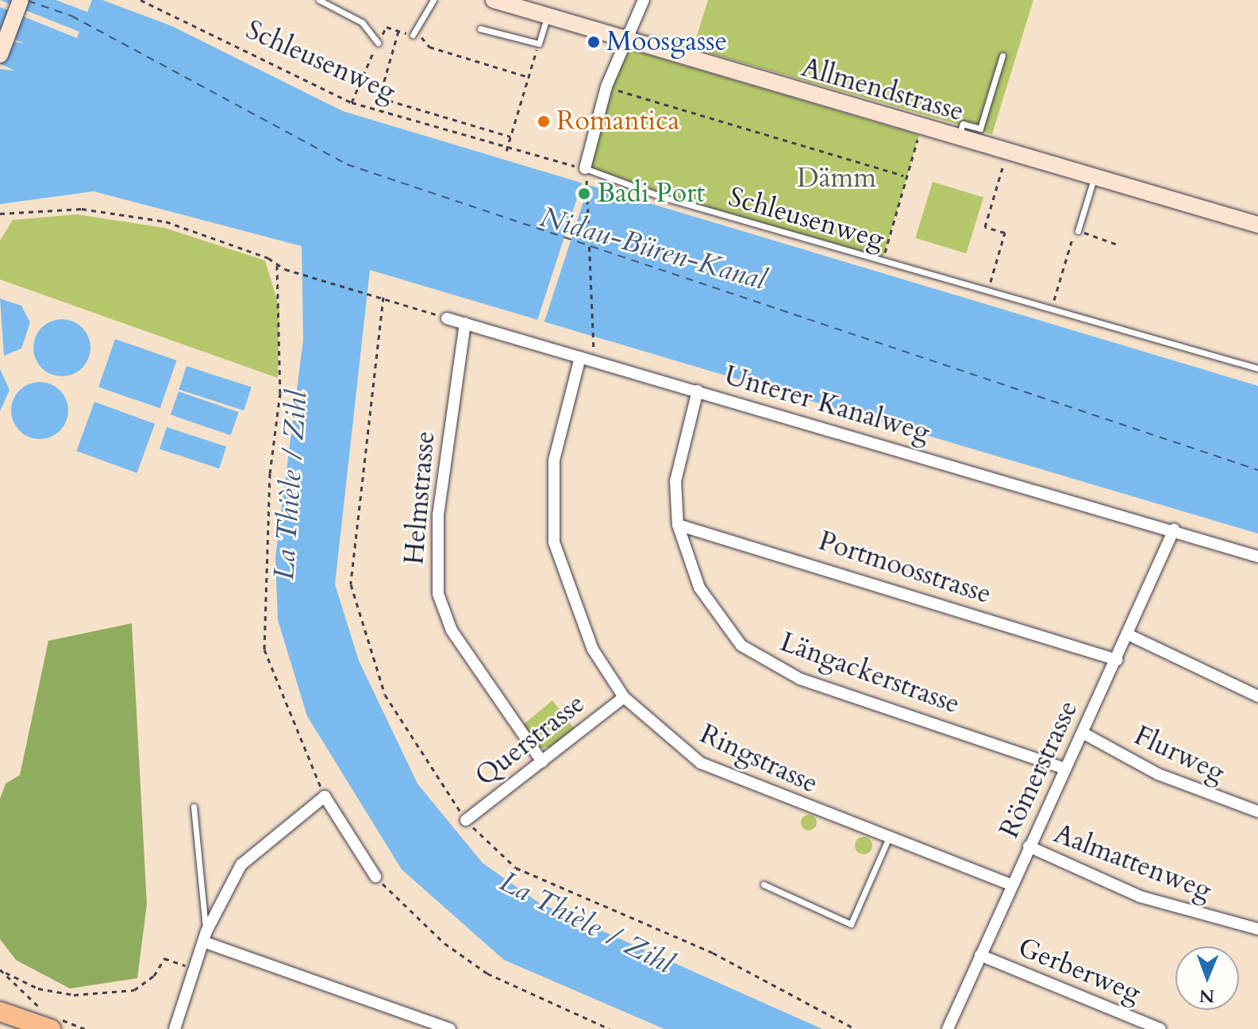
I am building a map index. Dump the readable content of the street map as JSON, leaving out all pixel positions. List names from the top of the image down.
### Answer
{
  "streets": {
    "main road": ["Allmendstrasse"],
    "street": [
      "Unterer Kanalweg",
      "Helmstrasse",
      "Portmoosstrasse",
      "Längackerstrasse",
      "Querstrasse",
      "Flurweg",
      "Ringstrasse",
      "Römerstrasse",
      "Aalmattenweg",
      "Gerberweg"
    ],
    "lane": ["Schleusenweg"]
  },
  "crossings": [
    ["Unterer Kanalweg", "Helmstrasse"],
    ["Unterer Kanalweg", "Längackerstrasse"],
    ["Unterer Kanalweg", "Ringstrasse"],
    ["Unterer Kanalweg", "Römerstrasse"],
    ["Helmstrasse", "Querstrasse"],
    ["Portmoosstrasse", "Längackerstrasse"],
    ["Portmoosstrasse", "Römerstrasse"],
    ["Längackerstrasse", "Römerstrasse"],
    ["Querstrasse", "Ringstrasse"],
    ["Flurweg", "Römerstrasse"],
    ["Ringstrasse", "Römerstrasse"],
    ["Römerstrasse", "Aalmattenweg"],
    ["Römerstrasse", "Gerberweg"]
  ],
  "water": ["Nidau-Büren-Kanal", "La Thièle / Zihl"],
  "parks": ["Dämm"],
  "places": ["Moosgasse", "Romantica", "Badi Port"],
  "north": "bottom"
}
